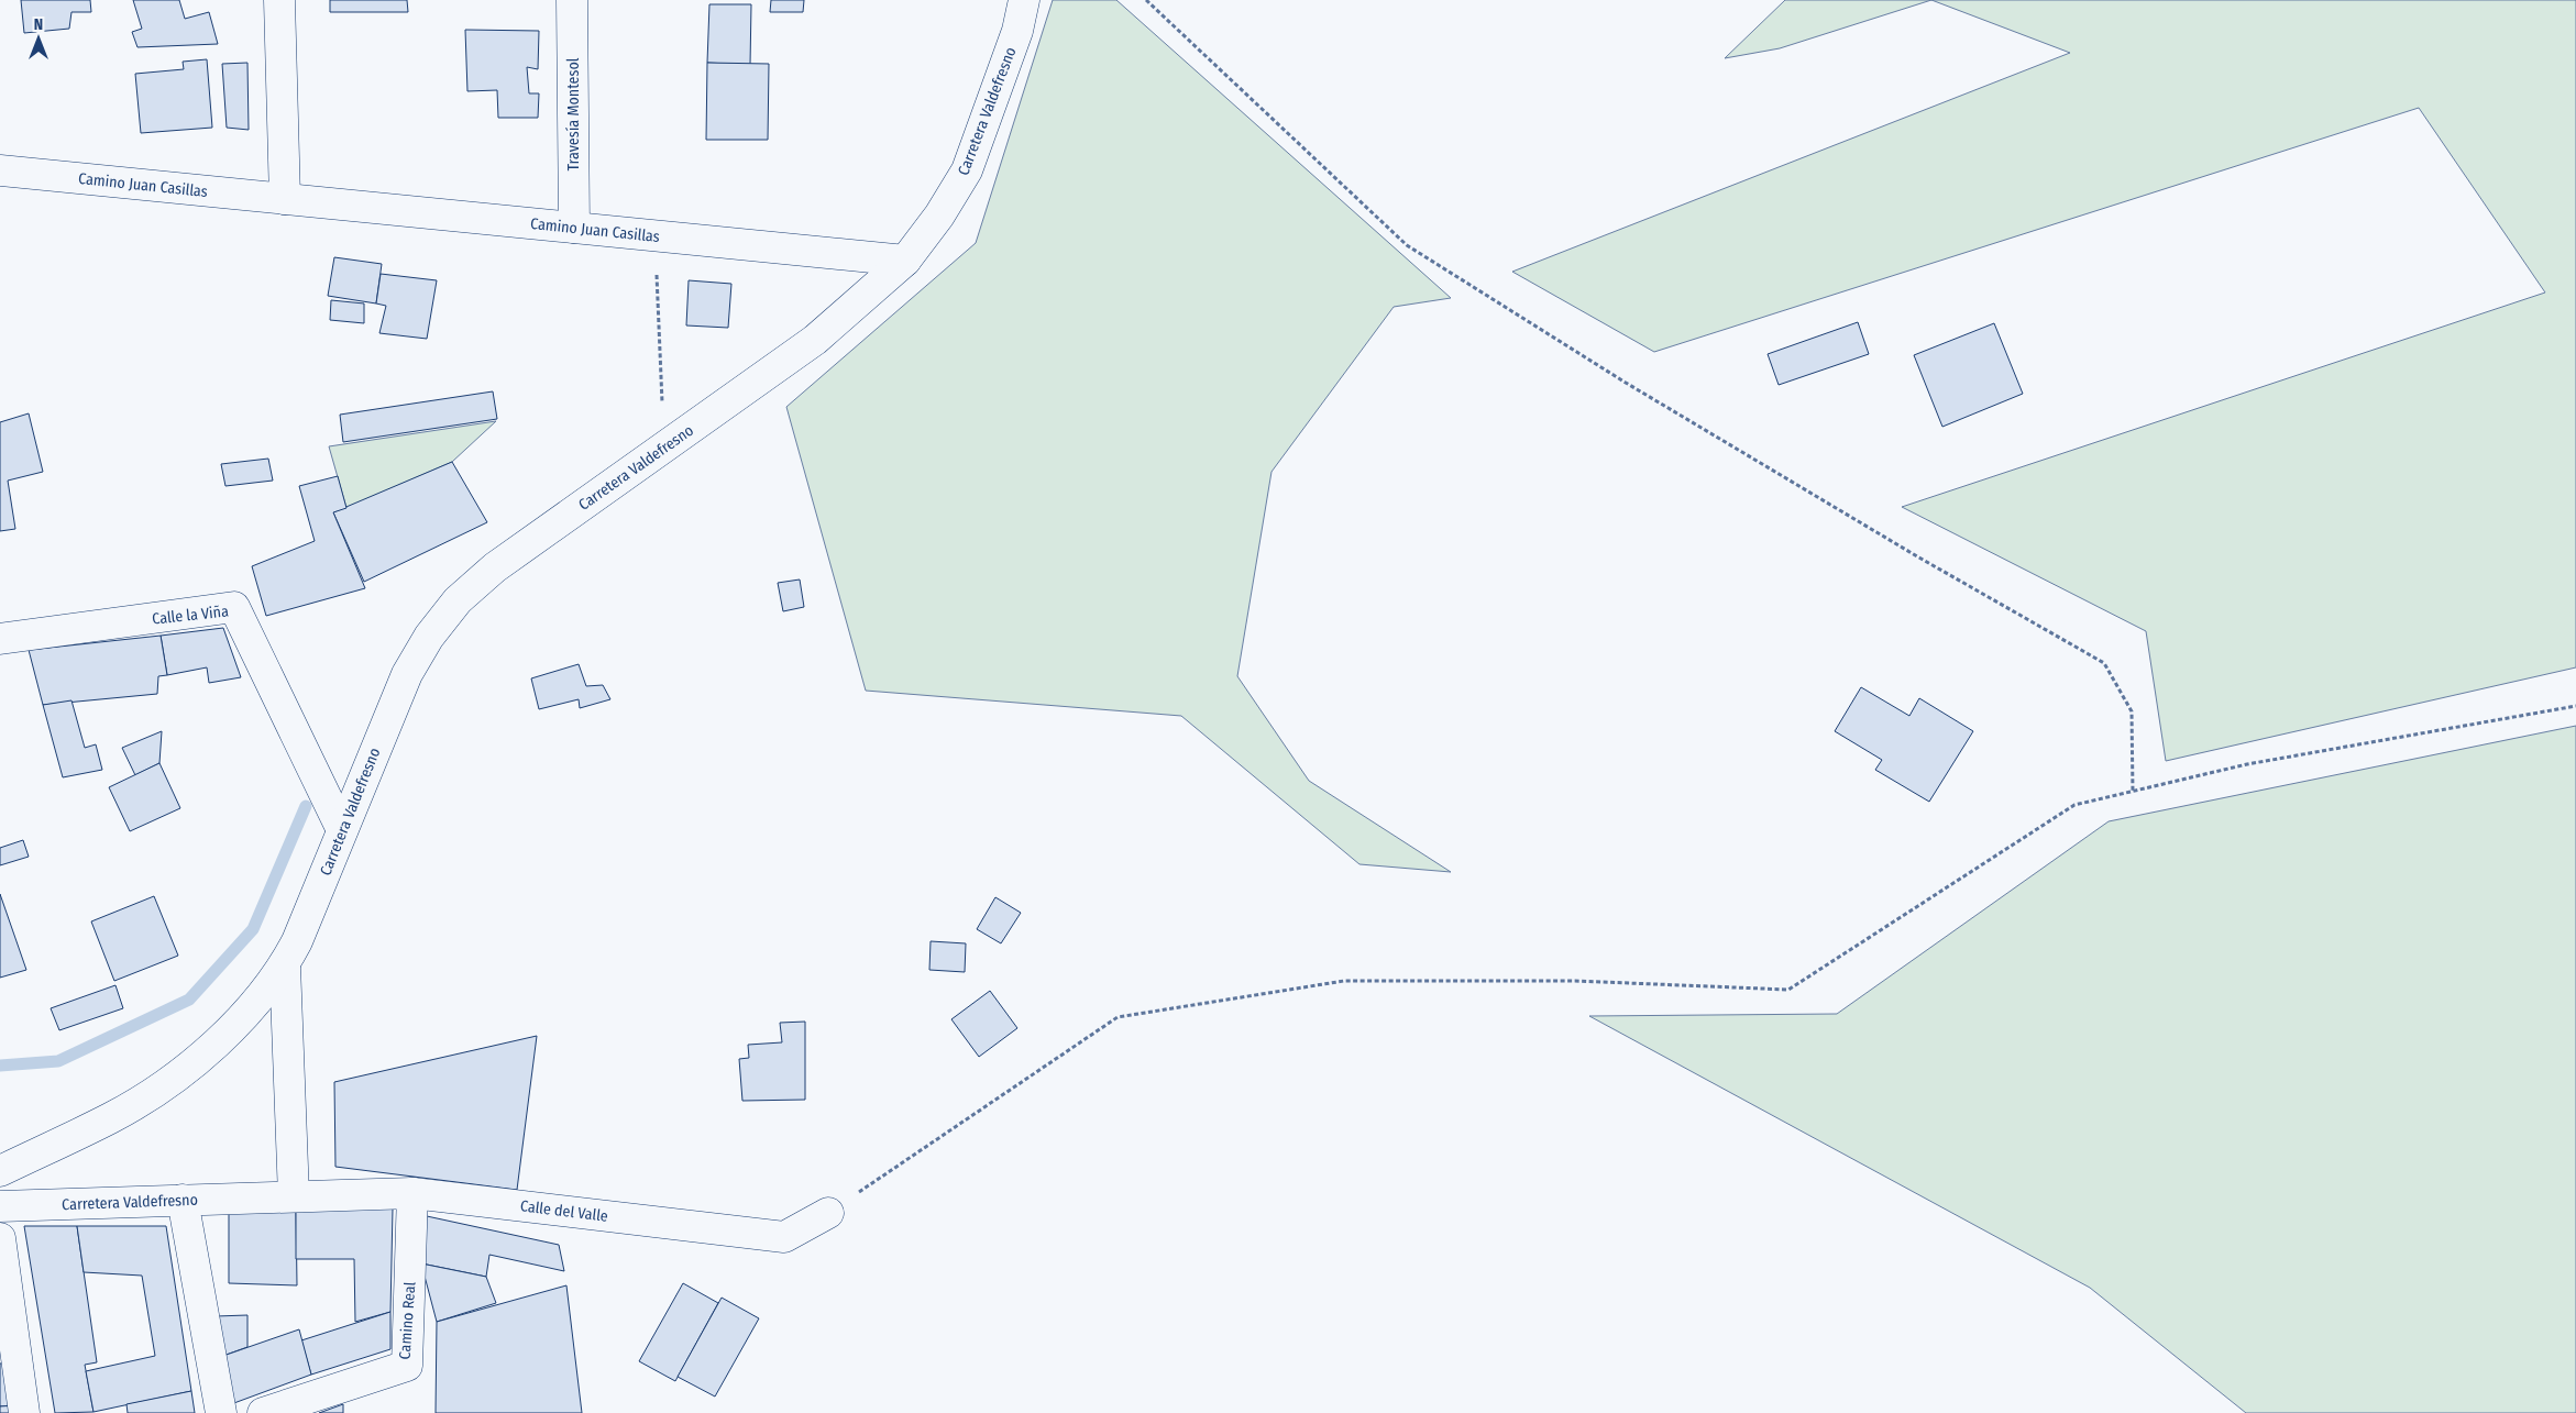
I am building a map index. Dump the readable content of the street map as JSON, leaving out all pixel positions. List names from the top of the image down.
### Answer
{
  "streets": {
    "street": [
      "Carretera Valdefresno",
      "Travesía Montesol",
      "Camino Juan Casillas",
      "Calle la Viña",
      "Calle del Valle",
      "Camino Real"
    ]
  },
  "crossings": [
    ["Carretera Valdefresno", "Camino Juan Casillas"],
    ["Carretera Valdefresno", "Calle la Viña"],
    ["Carretera Valdefresno", "Calle del Valle"],
    ["Travesía Montesol", "Camino Juan Casillas"],
    ["Calle del Valle", "Camino Real"]
  ],
  "north": "top"
}
